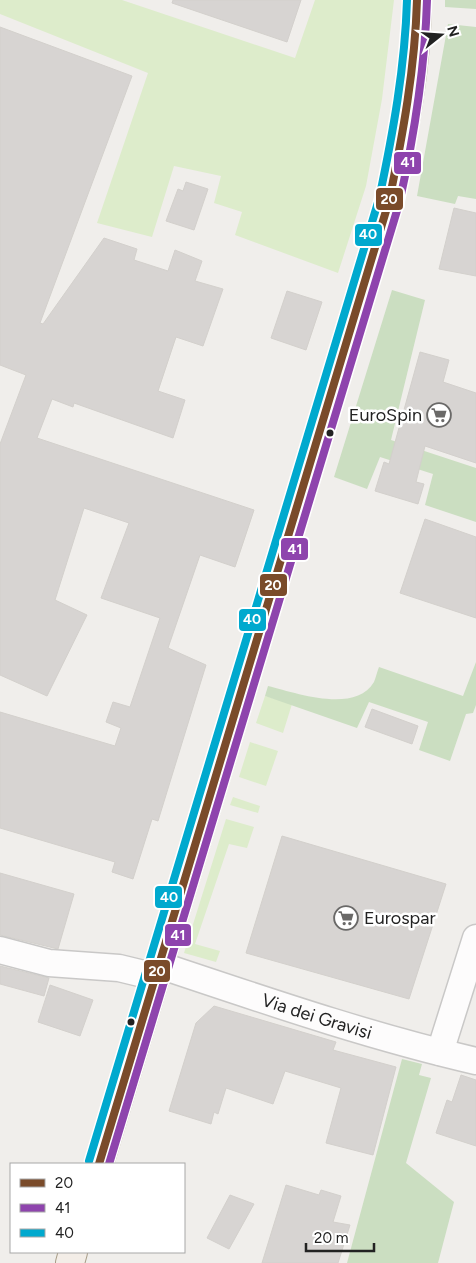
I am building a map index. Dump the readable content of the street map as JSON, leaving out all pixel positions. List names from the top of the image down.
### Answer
{
  "streets": {
    "street": ["Via dei Gravisi"]
  },
  "places": {
    "supermarket": ["EuroSpin", "Eurospar"]
  },
  "lines": ["transit line 20", "transit line 41", "transit line 40"],
  "legend": ["20", "41", "40"],
  "scale_bar": "20 m",
  "north": "right"
}
